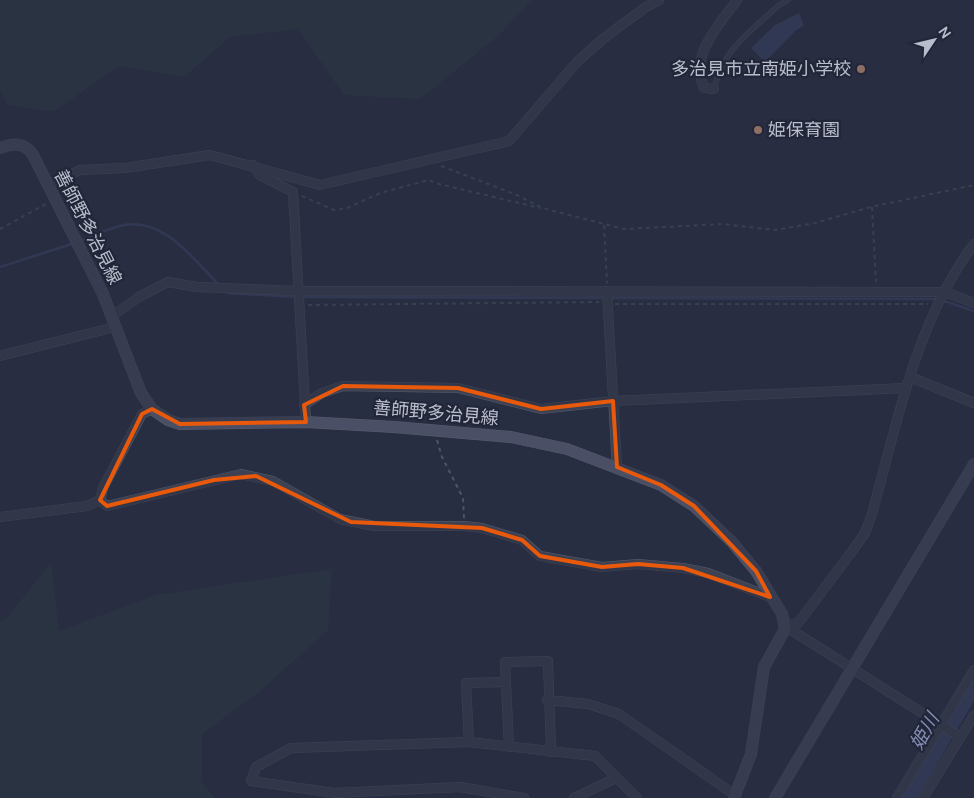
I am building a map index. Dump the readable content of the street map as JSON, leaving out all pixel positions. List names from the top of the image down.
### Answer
{
  "streets": {
    "main road": ["善師野多治見線"]
  },
  "water": ["姫川"],
  "places": ["多治見市立南姫小学校", "姫保育園"],
  "north": "top right"
}
